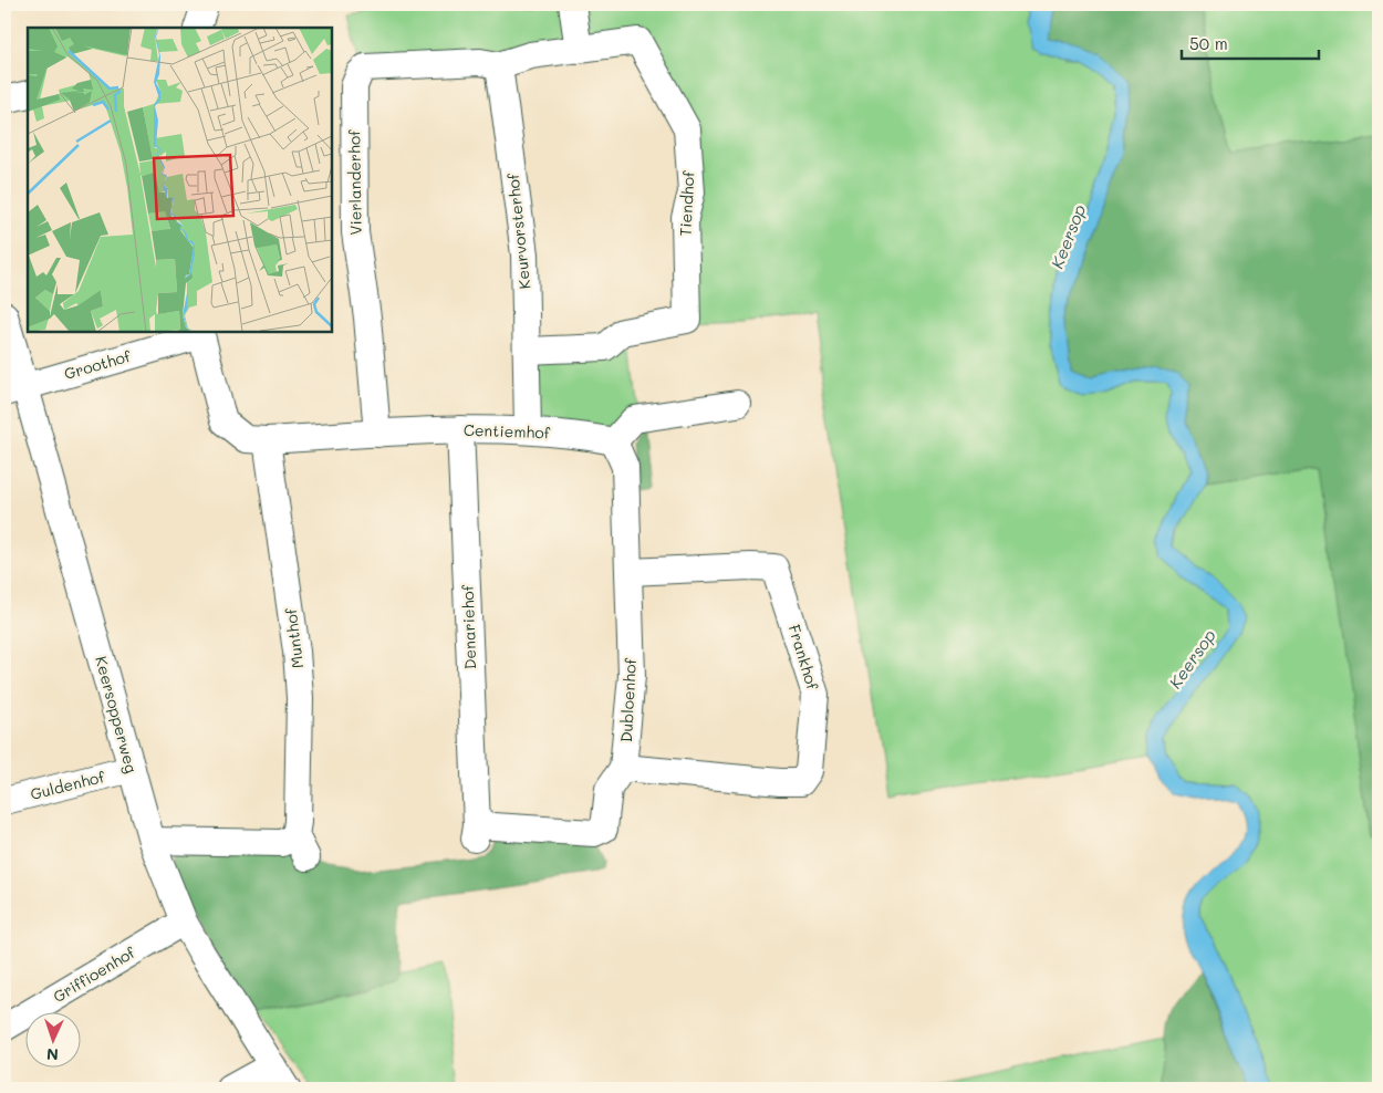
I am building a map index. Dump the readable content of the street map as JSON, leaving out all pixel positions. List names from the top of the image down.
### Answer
{
  "streets": {
    "street": [
      "Vierlanderhof",
      "Tiendhof",
      "Keurvorsterhof",
      "Groothof",
      "Centiemhof",
      "Denariehof",
      "Munthof",
      "Frankhof",
      "Dubloenhof",
      "Keersopperweg",
      "Guldenhof",
      "Griffioenhof"
    ]
  },
  "crossings": [
    ["Vierlanderhof", "Tiendhof"],
    ["Vierlanderhof", "Keurvorsterhof"],
    ["Vierlanderhof", "Centiemhof"],
    ["Tiendhof", "Keurvorsterhof"],
    ["Keurvorsterhof", "Centiemhof"],
    ["Groothof", "Keersopperweg"],
    ["Centiemhof", "Denariehof"],
    ["Centiemhof", "Munthof"],
    ["Centiemhof", "Dubloenhof"],
    ["Denariehof", "Dubloenhof"],
    ["Munthof", "Keersopperweg"],
    ["Frankhof", "Dubloenhof"],
    ["Keersopperweg", "Guldenhof"],
    ["Keersopperweg", "Griffioenhof"]
  ],
  "water": ["Keersop"],
  "scale_bar": "50 m",
  "north": "bottom"
}
